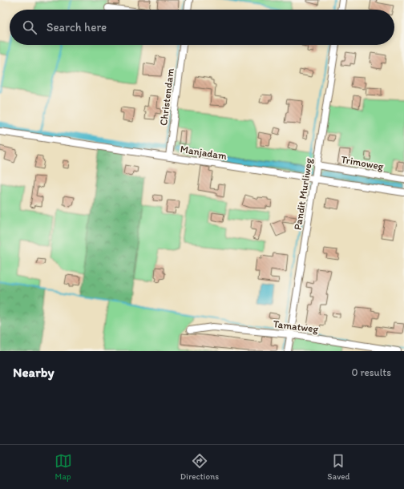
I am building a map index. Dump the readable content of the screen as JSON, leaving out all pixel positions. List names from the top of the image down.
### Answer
{
  "streets": {
    "street": [
      "Christendam",
      "Manjadam",
      "Trimoweg",
      "Pandit Murliweg",
      "Tamatweg"
    ]
  },
  "crossings": [
    ["Christendam", "Manjadam"],
    ["Manjadam", "Pandit Murliweg"],
    ["Trimoweg", "Pandit Murliweg"],
    ["Pandit Murliweg", "Tamatweg"]
  ],
  "page": {
    "search": "Search here",
    "heading": ["Nearby", "0 results"],
    "nav": ["Map", "Directions", "Saved"]
  }
}
